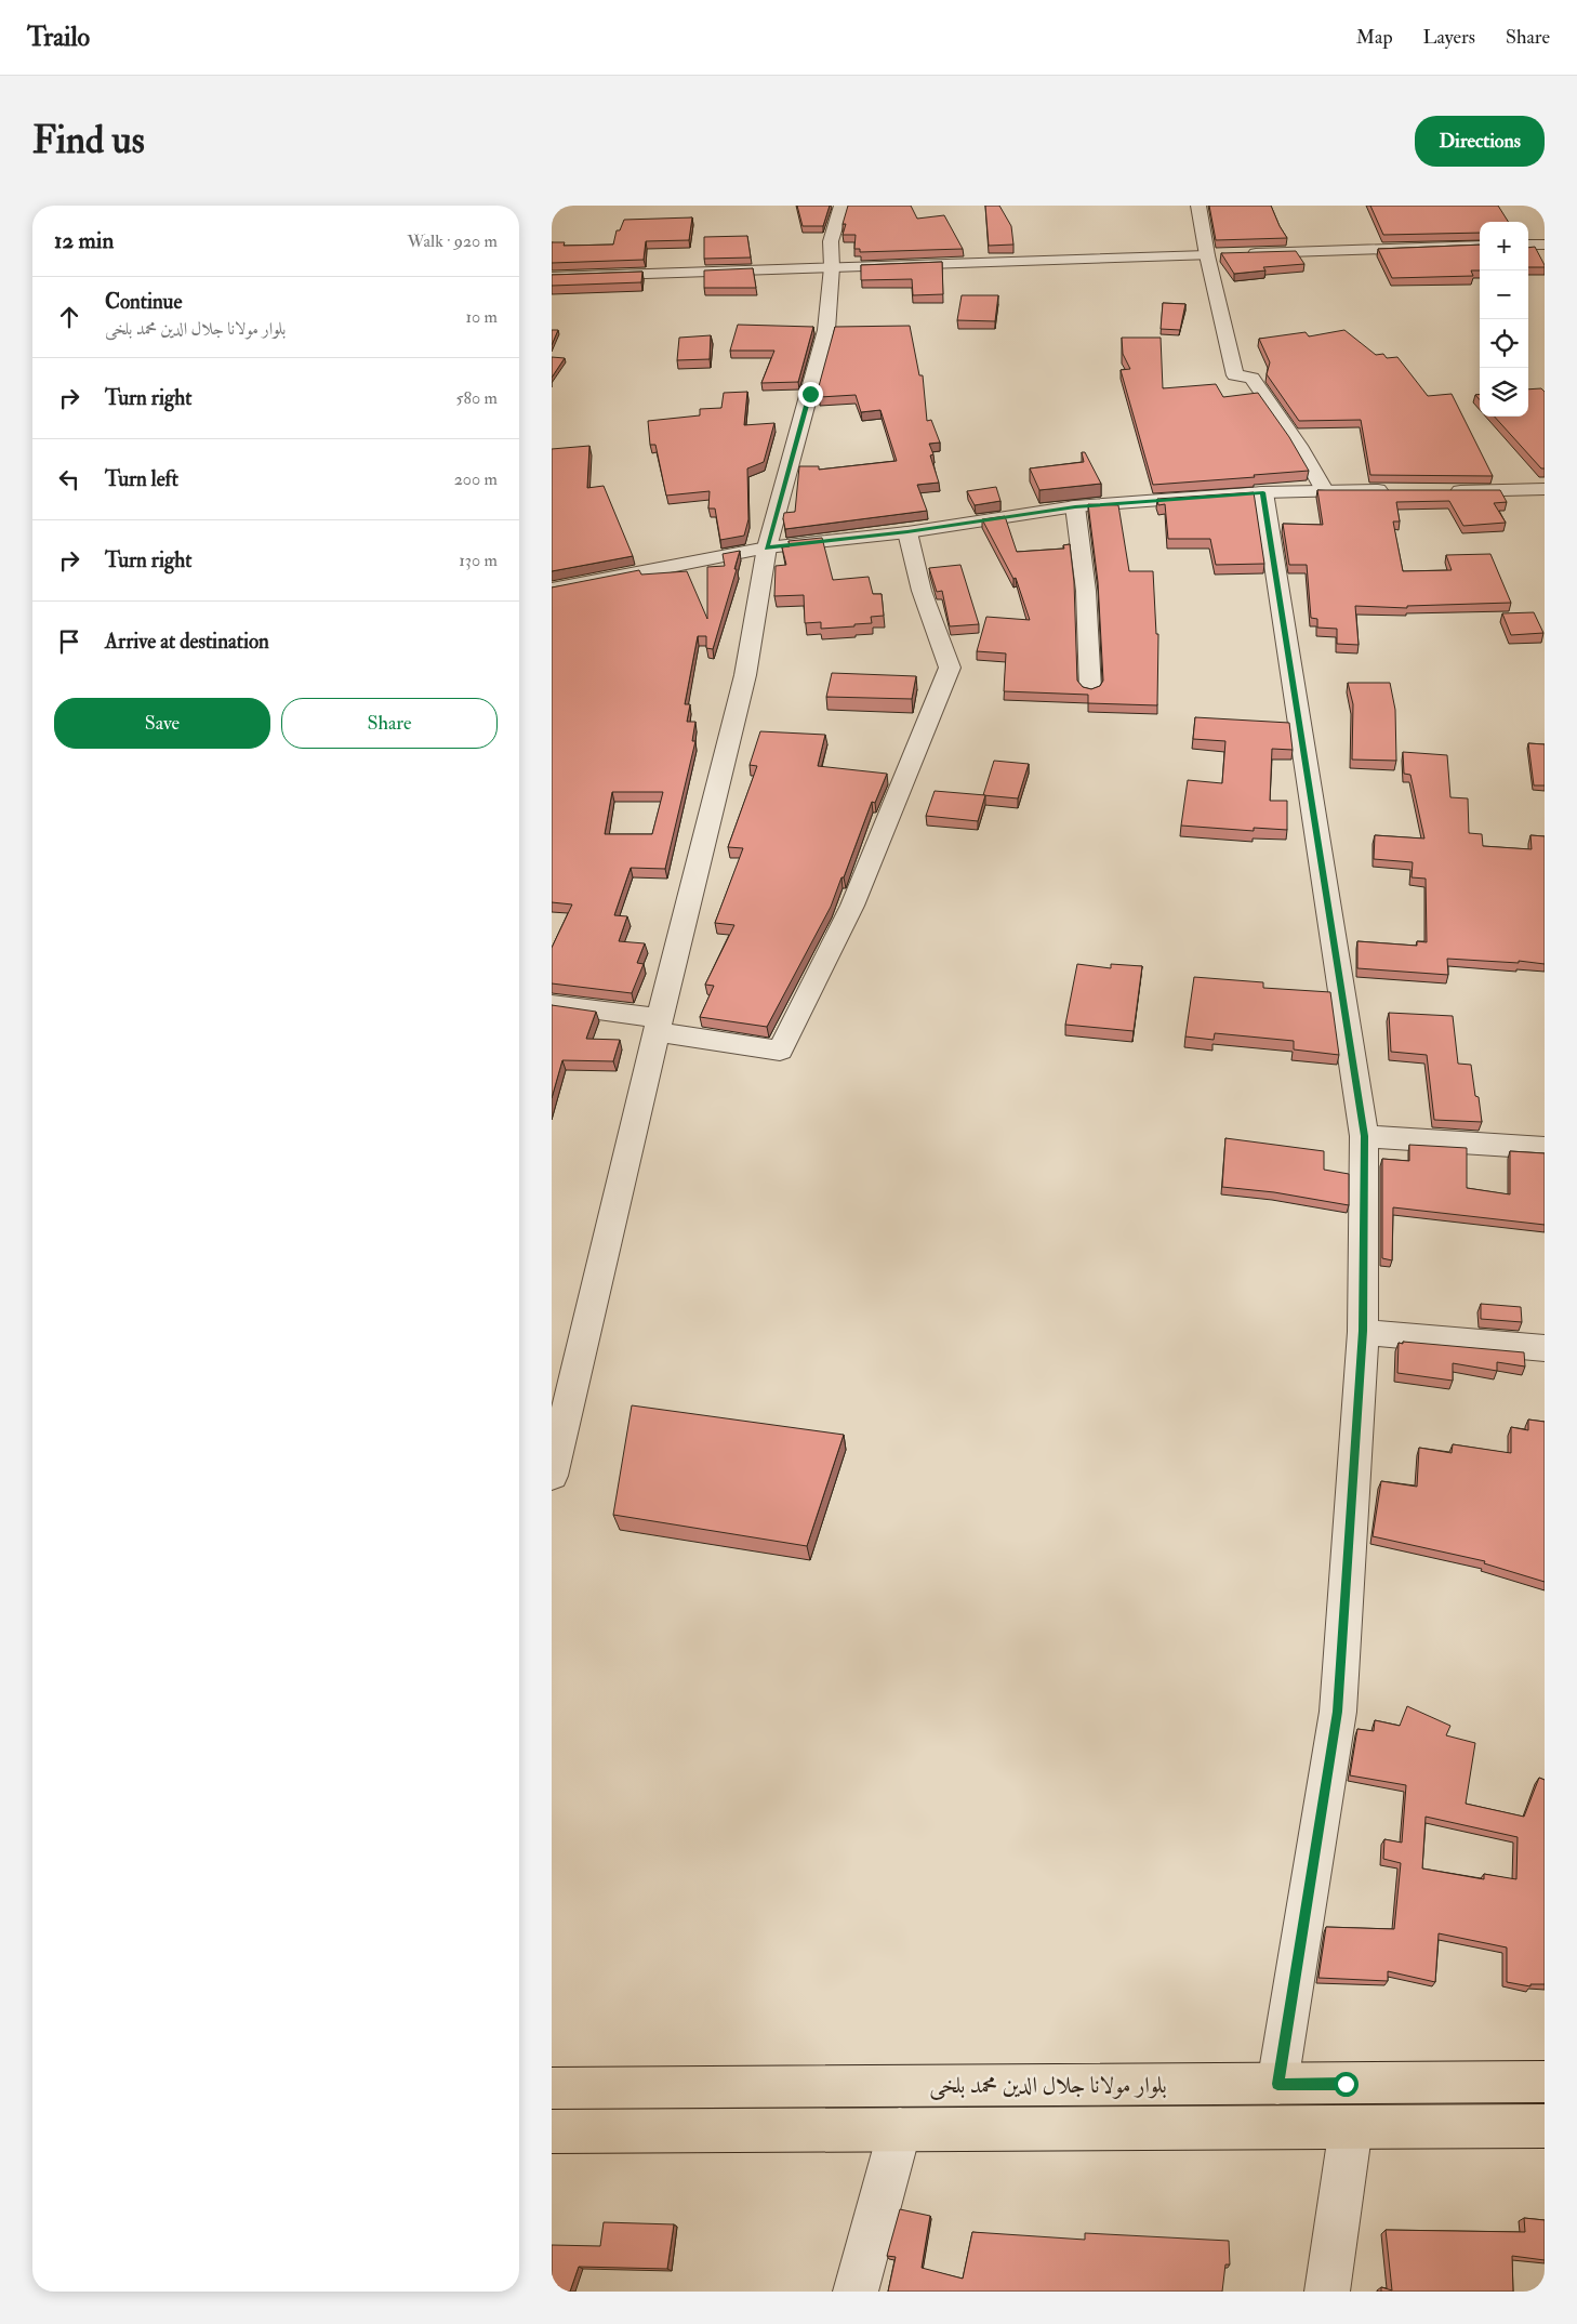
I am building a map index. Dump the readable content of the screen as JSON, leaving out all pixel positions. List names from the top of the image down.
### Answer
{
  "streets": {
    "main road": ["بلوار مولانا جلال الدین محمد بلخی"]
  },
  "page": {
    "header": "Trailo",
    "nav": ["Map", "Layers", "Share"],
    "buttons": [
      "Directions",
      ["Save", "Share"]
    ],
    "title": "Find us",
    "heading": ["12 min", "Walk · 920 m"],
    "map_buttons": ["+", "−"],
    "list": [
      ["Continue", "بلوار مولانا جلال الدین محمد بلخی", "10 m"],
      ["Turn right", "580 m"],
      ["Turn left", "200 m"],
      ["Turn right", "130 m"],
      "Arrive at destination"
    ]
  }
}
